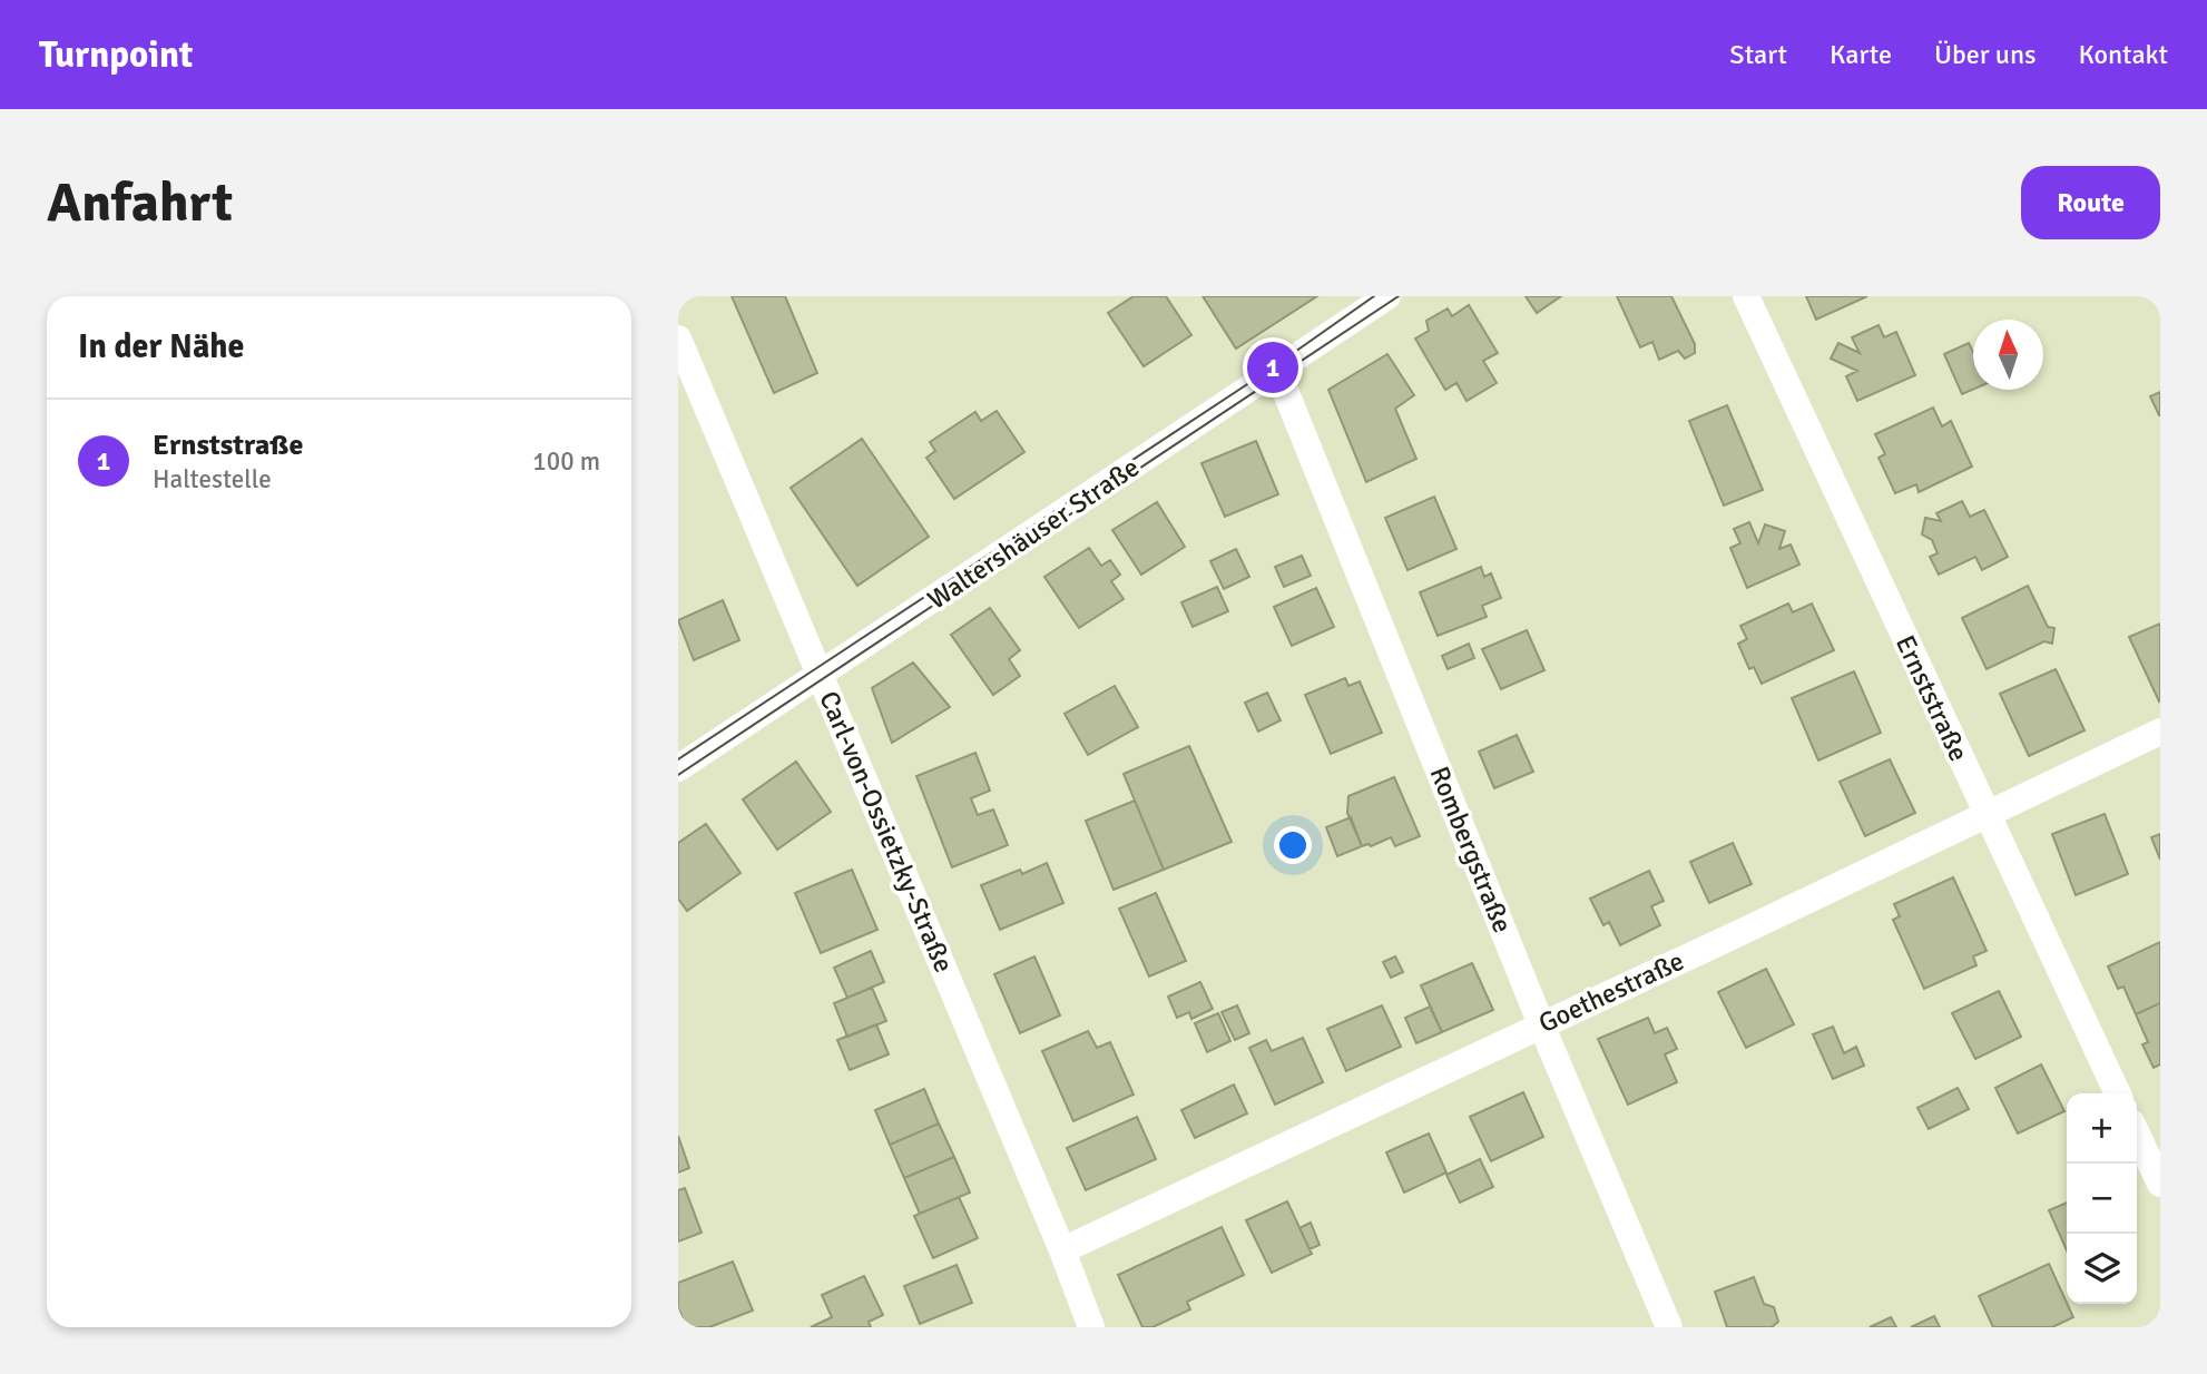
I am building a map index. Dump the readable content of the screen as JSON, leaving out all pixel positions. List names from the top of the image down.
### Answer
{
  "streets": {
    "street": [
      "Waltershäuser Straße",
      "Ernststraße",
      "Carl-von-Ossietzky-Straße",
      "Rombergstraße",
      "Goethestraße"
    ]
  },
  "crossings": [
    ["Waltershäuser Straße", "Carl-von-Ossietzky-Straße"],
    ["Waltershäuser Straße", "Rombergstraße"],
    ["Ernststraße", "Goethestraße"],
    ["Carl-von-Ossietzky-Straße", "Goethestraße"],
    ["Rombergstraße", "Goethestraße"]
  ],
  "north": "top",
  "page": {
    "header": "Turnpoint",
    "nav": [
      "Start",
      "Karte",
      "Über uns",
      "Kontakt"
    ],
    "buttons": "Route",
    "title": "Anfahrt",
    "heading": "In der Nähe",
    "pins": "1",
    "list": [
      {
        "mark": "1",
        "name": "Ernststraße",
        "note": "Haltestelle",
        "value": "100 m"
      }
    ],
    "map_buttons": ["+", "−"]
  }
}
